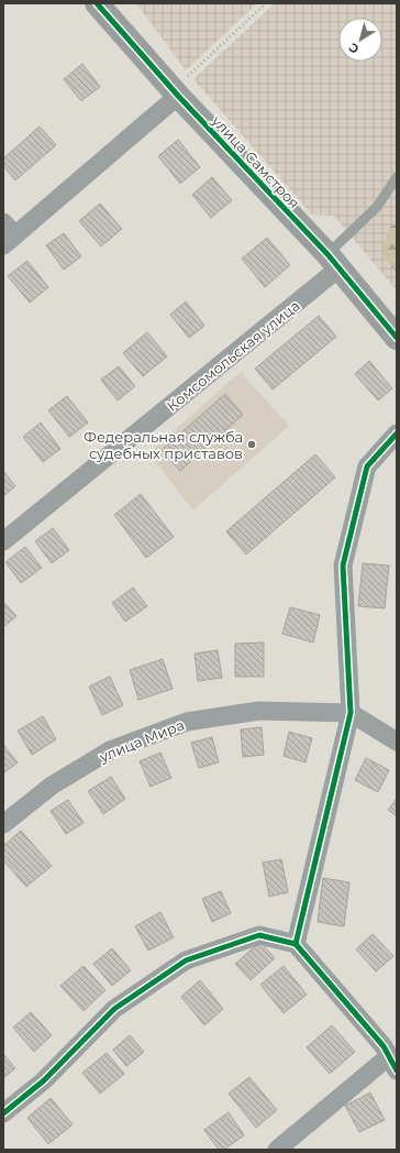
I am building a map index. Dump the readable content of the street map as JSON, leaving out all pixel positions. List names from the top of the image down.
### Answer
{
  "streets": {
    "street": ["улица Самстроя", "Комсомольская улица", "улица Мира"]
  },
  "crossings": [
    ["улица Самстроя", "Комсомольская улица"]
  ],
  "places": ["Федеральная служба судебных приставов"],
  "north": "bottom left"
}
